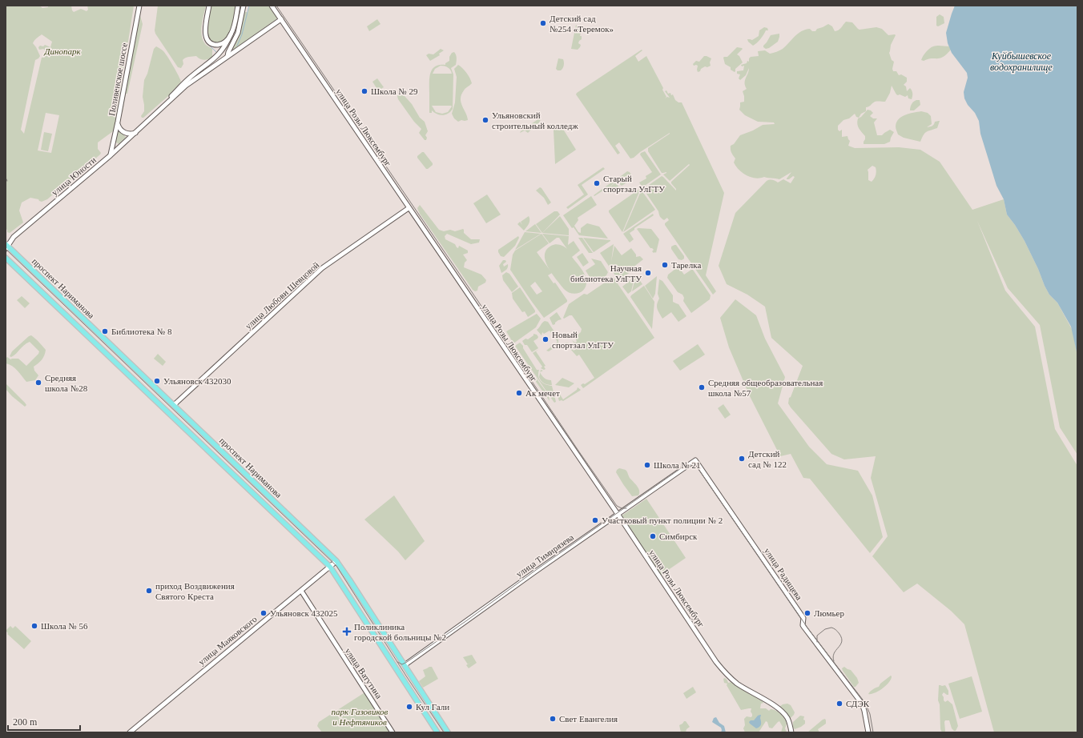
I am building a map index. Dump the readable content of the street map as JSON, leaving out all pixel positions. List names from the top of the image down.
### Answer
{
  "streets": {
    "main road": ["проспект Нариманова"],
    "street": [
      "Поливенское шоссе",
      "улица Розы Люксембург",
      "улица Юности",
      "улица Любови Шевцовой",
      "улица Тимирязева",
      "улица Радищева",
      "улица Маяковского",
      "улица Ватутина"
    ]
  },
  "crossings": [
    ["Поливенское шоссе", "улица Юности"],
    ["улица Розы Люксембург", "улица Юности"],
    ["улица Розы Люксембург", "улица Любови Шевцовой"],
    ["улица Розы Люксембург", "улица Тимирязева"],
    ["улица Юности", "проспект Нариманова"],
    ["проспект Нариманова", "улица Любови Шевцовой"],
    ["проспект Нариманова", "улица Тимирязева"],
    ["проспект Нариманова", "улица Маяковского"],
    ["улица Тимирязева", "улица Радищева"],
    ["улица Маяковского", "улица Ватутина"]
  ],
  "water": ["Куйбышевское водохранилище"],
  "parks": ["Динопарк", "парк Газовиков и Нефтяников"],
  "places": {
    "other": [
      "Детский сад №254 «Теремок»",
      "Школа № 29",
      "Ульяновский строительный колледж",
      "Старый спортзал УлГТУ",
      "Тарелка",
      "Научная библиотека УлГТУ",
      "Библиотека № 8",
      "Новый спортзал УлГТУ",
      "Ульяновск 432030",
      "Средняя школа №28",
      "Средняя общеобразовательная школа №57",
      "Ак мечет",
      "Детский сад № 122",
      "Школа № 21",
      "Участковый пункт полиции № 2",
      "Симбирск",
      "приход Воздвижения Святого Креста",
      "Ульяновск 432025",
      "Люмьер",
      "Школа № 56",
      "СДЭК",
      "Кул Гали",
      "Свет Евангелия"
    ],
    "health": ["Поликлиника городской больницы №2"]
  },
  "scale_bar": "200 m"
}
